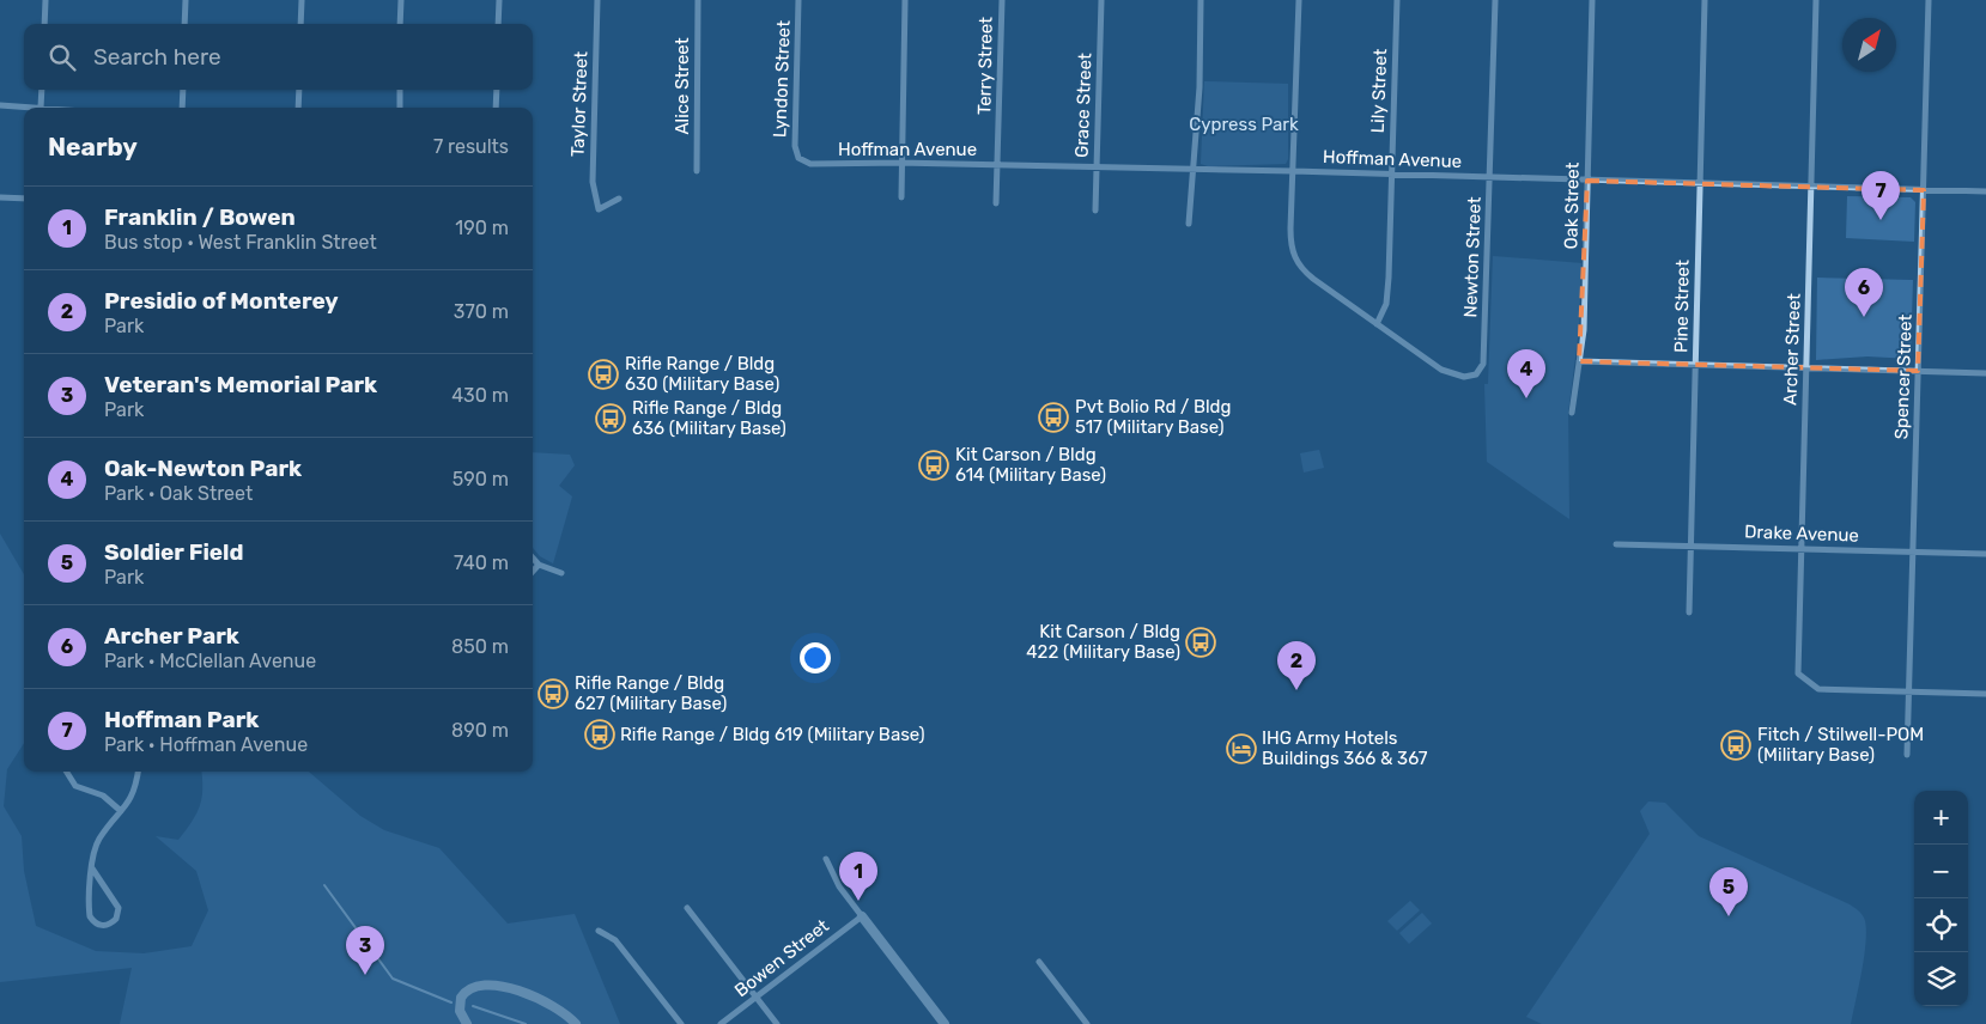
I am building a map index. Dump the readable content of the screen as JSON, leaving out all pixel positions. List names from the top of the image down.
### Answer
{
  "streets": {
    "street": [
      "Terry Street",
      "Lyndon Street",
      "Alice Street",
      "Lily Street",
      "Taylor Street",
      "Grace Street",
      "Hoffman Avenue",
      "Oak Street",
      "Newton Street",
      "Pine Street",
      "Archer Street",
      "Spencer Street",
      "Drake Avenue",
      "Bowen Street"
    ]
  },
  "crossings": [
    ["Terry Street", "Hoffman Avenue"],
    ["Lyndon Street", "Hoffman Avenue"],
    ["Lily Street", "Hoffman Avenue"],
    ["Lily Street", "Newton Street"],
    ["Grace Street", "Hoffman Avenue"],
    ["Hoffman Avenue", "Oak Street"],
    ["Hoffman Avenue", "Newton Street"],
    ["Hoffman Avenue", "Pine Street"],
    ["Hoffman Avenue", "Archer Street"],
    ["Hoffman Avenue", "Spencer Street"],
    ["Pine Street", "Drake Avenue"],
    ["Archer Street", "Spencer Street"],
    ["Archer Street", "Drake Avenue"],
    ["Spencer Street", "Drake Avenue"]
  ],
  "parks": ["Cypress Park"],
  "places": {
    "bus stop": [
      "Rifle Range / Bldg 630 (Military Base)",
      "Pvt Bolio Rd / Bldg 517 (Military Base)",
      "Rifle Range / Bldg 636 (Military Base)",
      "Kit Carson / Bldg 614 (Military Base)",
      "Kit Carson / Bldg 422 (Military Base)",
      "Rifle Range / Bldg 627 (Military Base)",
      "Rifle Range / Bldg 619 (Military Base)",
      "Fitch / Stilwell-POM (Military Base)"
    ],
    "hotel": ["IHG Army Hotels Buildings 366 & 367"]
  },
  "north": "top right",
  "page": {
    "search": "Search here",
    "heading": ["Nearby", "7 results"],
    "pins": [
      "7",
      "6",
      "4",
      "2",
      "1",
      "5",
      "3"
    ],
    "list": [
      {
        "mark": "1",
        "name": "Franklin / Bowen",
        "note": "Bus stop · West Franklin Street",
        "value": "190 m"
      },
      {
        "mark": "2",
        "name": "Presidio of Monterey",
        "note": "Park",
        "value": "370 m"
      },
      {
        "mark": "3",
        "name": "Veteran's Memorial Park",
        "note": "Park",
        "value": "430 m"
      },
      {
        "mark": "4",
        "name": "Oak-Newton Park",
        "note": "Park · Oak Street",
        "value": "590 m"
      },
      {
        "mark": "5",
        "name": "Soldier Field",
        "note": "Park",
        "value": "740 m"
      },
      {
        "mark": "6",
        "name": "Archer Park",
        "note": "Park · McClellan Avenue",
        "value": "850 m"
      },
      {
        "mark": "7",
        "name": "Hoffman Park",
        "note": "Park · Hoffman Avenue",
        "value": "890 m"
      }
    ],
    "map_buttons": ["+", "−"]
  }
}
